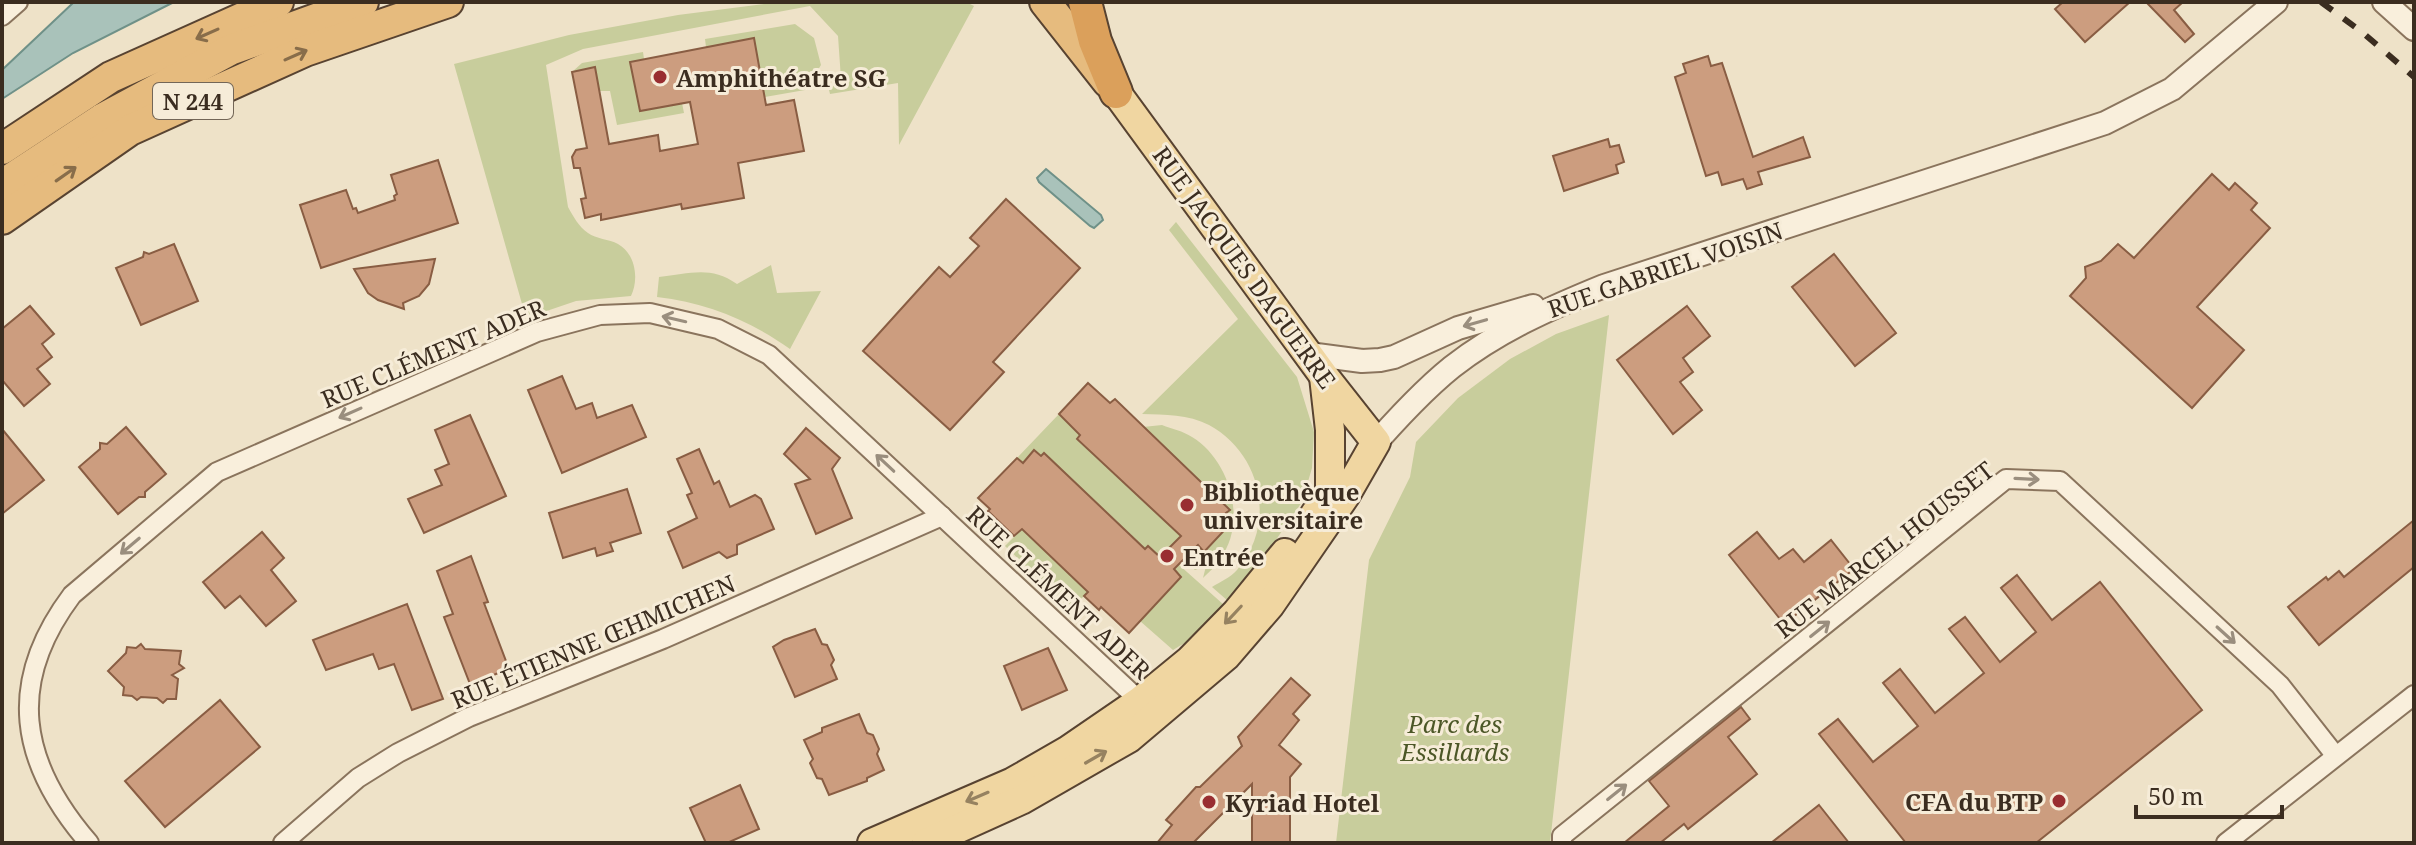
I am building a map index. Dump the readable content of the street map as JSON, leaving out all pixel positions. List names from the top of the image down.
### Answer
{
  "streets": {
    "highway": ["N 244"],
    "main road": ["RUE JACQUES DAGUERRE", "RUE GABRIEL VOISIN"],
    "street": ["RUE CLÉMENT ADER", "RUE MARCEL HOUSSET", "RUE ÉTIENNE ŒHMICHEN"]
  },
  "crossings": [
    ["RUE JACQUES DAGUERRE", "RUE GABRIEL VOISIN"],
    ["RUE CLÉMENT ADER", "RUE ÉTIENNE ŒHMICHEN"]
  ],
  "one_way": ["RUE GABRIEL VOISIN"],
  "parks": ["Parc des Essillards"],
  "places": [
    "Amphithéatre SG",
    "Bibliothèque universitaire",
    "Entrée",
    "CFA du BTP",
    "Kyriad Hotel"
  ],
  "scale_bar": "50 m"
}
